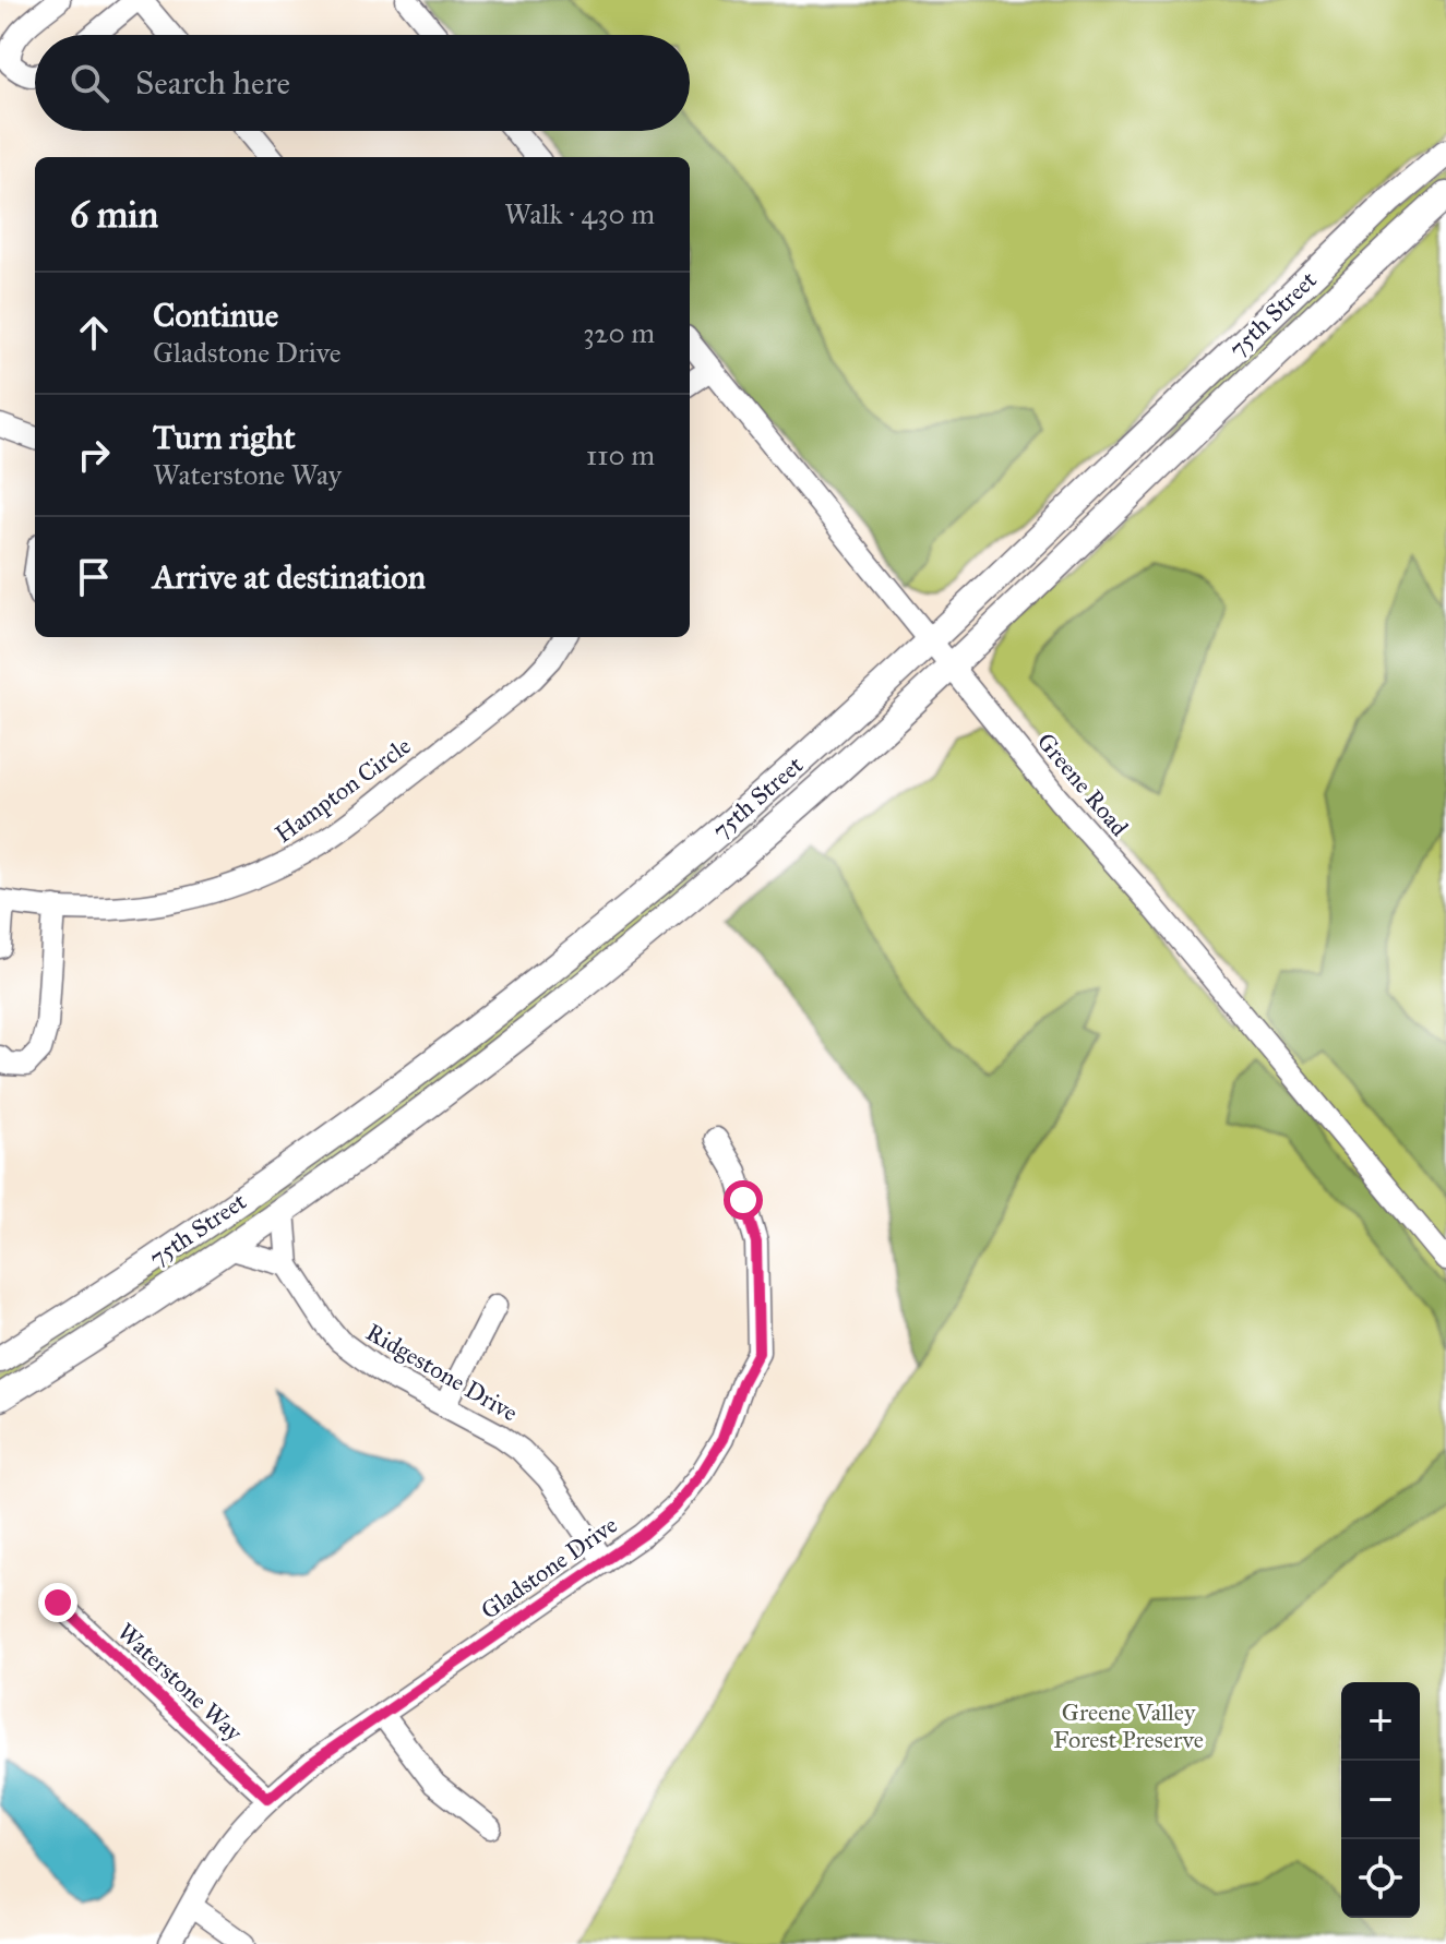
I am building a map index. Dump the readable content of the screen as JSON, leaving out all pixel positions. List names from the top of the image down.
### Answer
{
  "streets": {
    "main road": ["75th Street"],
    "street": [
      "Greene Road",
      "Hampton Circle",
      "Ridgestone Drive",
      "Gladstone Drive",
      "Waterstone Way"
    ]
  },
  "crossings": [
    ["75th Street", "Greene Road"],
    ["75th Street", "Ridgestone Drive"],
    ["Ridgestone Drive", "Gladstone Drive"],
    ["Gladstone Drive", "Waterstone Way"]
  ],
  "parks": ["Greene Valley Forest Preserve"],
  "page": {
    "search": "Search here",
    "heading": ["6 min", "Walk · 430 m"],
    "list": [
      ["Continue", "Gladstone Drive", "320 m"],
      ["Turn right", "Waterstone Way", "110 m"],
      "Arrive at destination"
    ],
    "map_buttons": ["+", "−"]
  }
}
